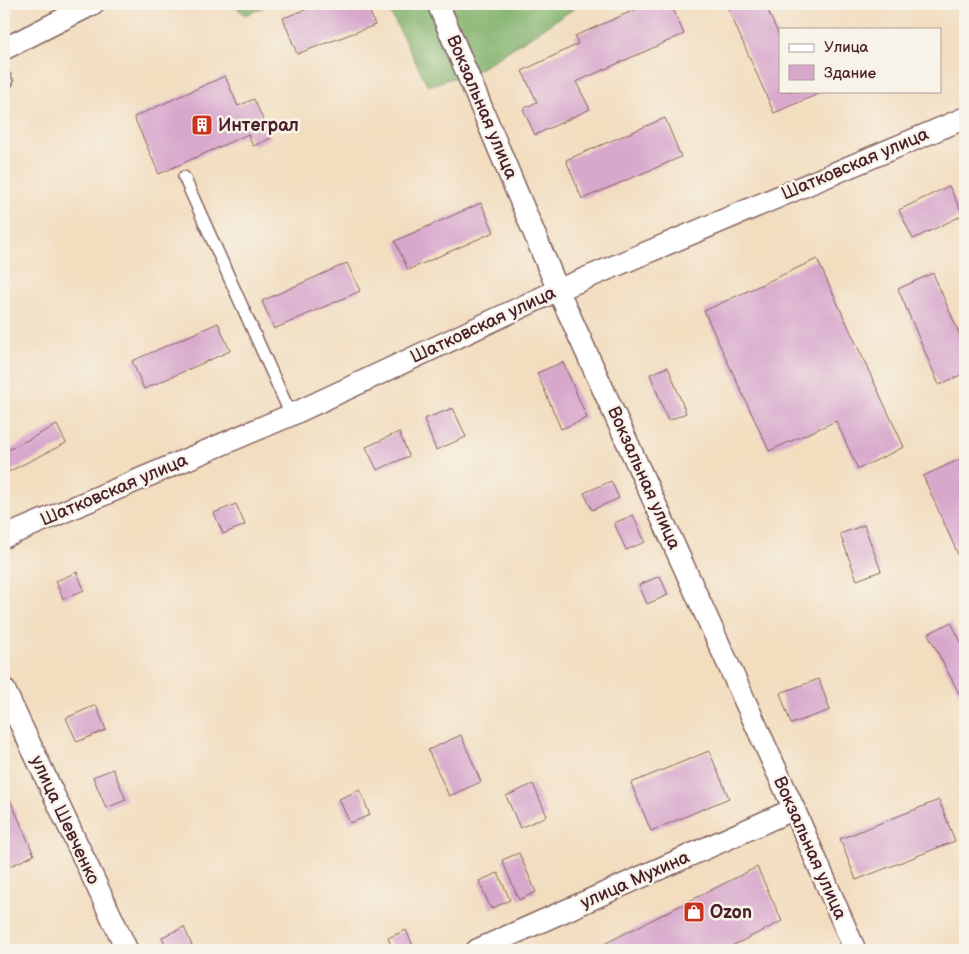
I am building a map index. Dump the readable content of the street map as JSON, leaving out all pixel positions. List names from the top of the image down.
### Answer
{
  "streets": {
    "street": [
      "Вокзальная улица",
      "Шатковская улица",
      "улица Шевченко",
      "улица Мухина"
    ]
  },
  "crossings": [
    ["Вокзальная улица", "Шатковская улица"],
    ["Вокзальная улица", "улица Мухина"]
  ],
  "places": {
    "building": ["Интеграл"],
    "shop": ["Ozon"]
  },
  "legend": ["Улица", "Здание"]
}
